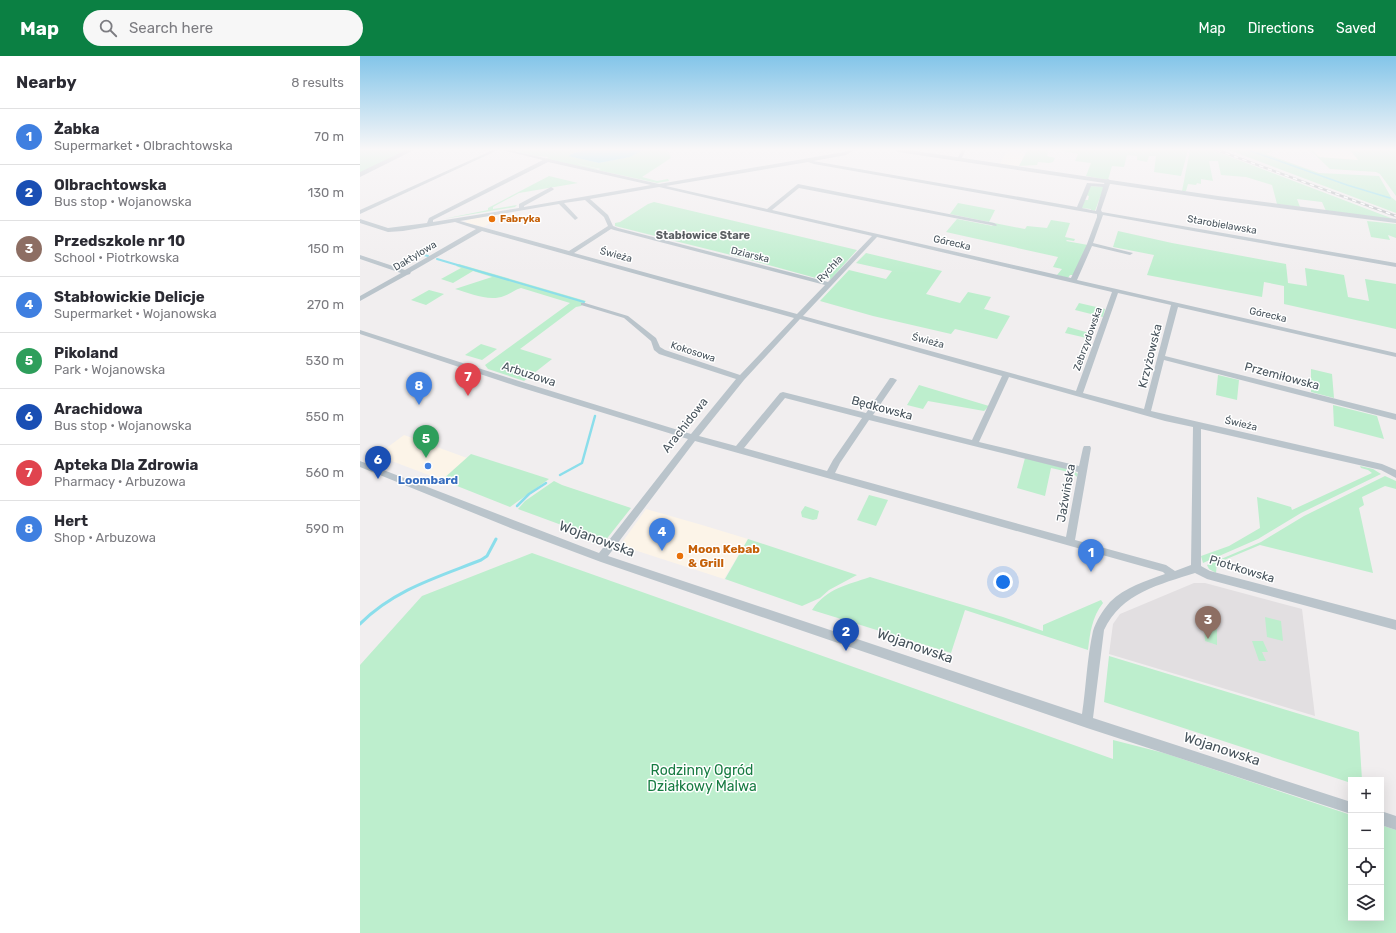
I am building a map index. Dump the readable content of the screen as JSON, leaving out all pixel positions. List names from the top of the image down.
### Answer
{
  "streets": {
    "street": [
      "Starobielawska",
      "Górecka",
      "Świeża",
      "Dziarska",
      "Daktylowa",
      "Rychła",
      "Zebrzydowska",
      "Kokosowa",
      "Krzyżowska",
      "Arbuzowa",
      "Przemiłowska",
      "Będkowska",
      "Arachidowa",
      "Jaźwińska",
      "Wojanowska",
      "Piotrkowska"
    ]
  },
  "crossings": [
    ["Górecka", "Rychła"],
    ["Górecka", "Zebrzydowska"],
    ["Górecka", "Krzyżowska"],
    ["Świeża", "Daktylowa"],
    ["Świeża", "Rychła"],
    ["Świeża", "Zebrzydowska"],
    ["Świeża", "Krzyżowska"],
    ["Świeża", "Arachidowa"],
    ["Świeża", "Piotrkowska"],
    ["Dziarska", "Rychła"],
    ["Rychła", "Arachidowa"],
    ["Kokosowa", "Arachidowa"],
    ["Krzyżowska", "Przemiłowska"],
    ["Arbuzowa", "Będkowska"],
    ["Arbuzowa", "Arachidowa"],
    ["Arbuzowa", "Jaźwińska"],
    ["Będkowska", "Jaźwińska"],
    ["Arachidowa", "Wojanowska"]
  ],
  "districts": ["Stabłowice Stare"],
  "parks": ["Rodzinny Ogród Działkowy Malwa"],
  "places": ["Fabryka", "Loombard", "Moon Kebab & Grill"],
  "page": {
    "header": "Map",
    "search": "Search here",
    "nav": ["Map", "Directions", "Saved"],
    "heading": ["Nearby", "8 results"],
    "list": [
      {
        "mark": "1",
        "name": "Żabka",
        "note": "Supermarket · Olbrachtowska",
        "value": "70 m"
      },
      {
        "mark": "2",
        "name": "Olbrachtowska",
        "note": "Bus stop · Wojanowska",
        "value": "130 m"
      },
      {
        "mark": "3",
        "name": "Przedszkole nr 10",
        "note": "School · Piotrkowska",
        "value": "150 m"
      },
      {
        "mark": "4",
        "name": "Stabłowickie Delicje",
        "note": "Supermarket · Wojanowska",
        "value": "270 m"
      },
      {
        "mark": "5",
        "name": "Pikoland",
        "note": "Park · Wojanowska",
        "value": "530 m"
      },
      {
        "mark": "6",
        "name": "Arachidowa",
        "note": "Bus stop · Wojanowska",
        "value": "550 m"
      },
      {
        "mark": "7",
        "name": "Apteka Dla Zdrowia",
        "note": "Pharmacy · Arbuzowa",
        "value": "560 m"
      },
      {
        "mark": "8",
        "name": "Hert",
        "note": "Shop · Arbuzowa",
        "value": "590 m"
      }
    ],
    "pins": [
      "7",
      "8",
      "5",
      "6",
      "4",
      "1",
      "3",
      "2"
    ],
    "map_buttons": ["+", "−"]
  }
}
